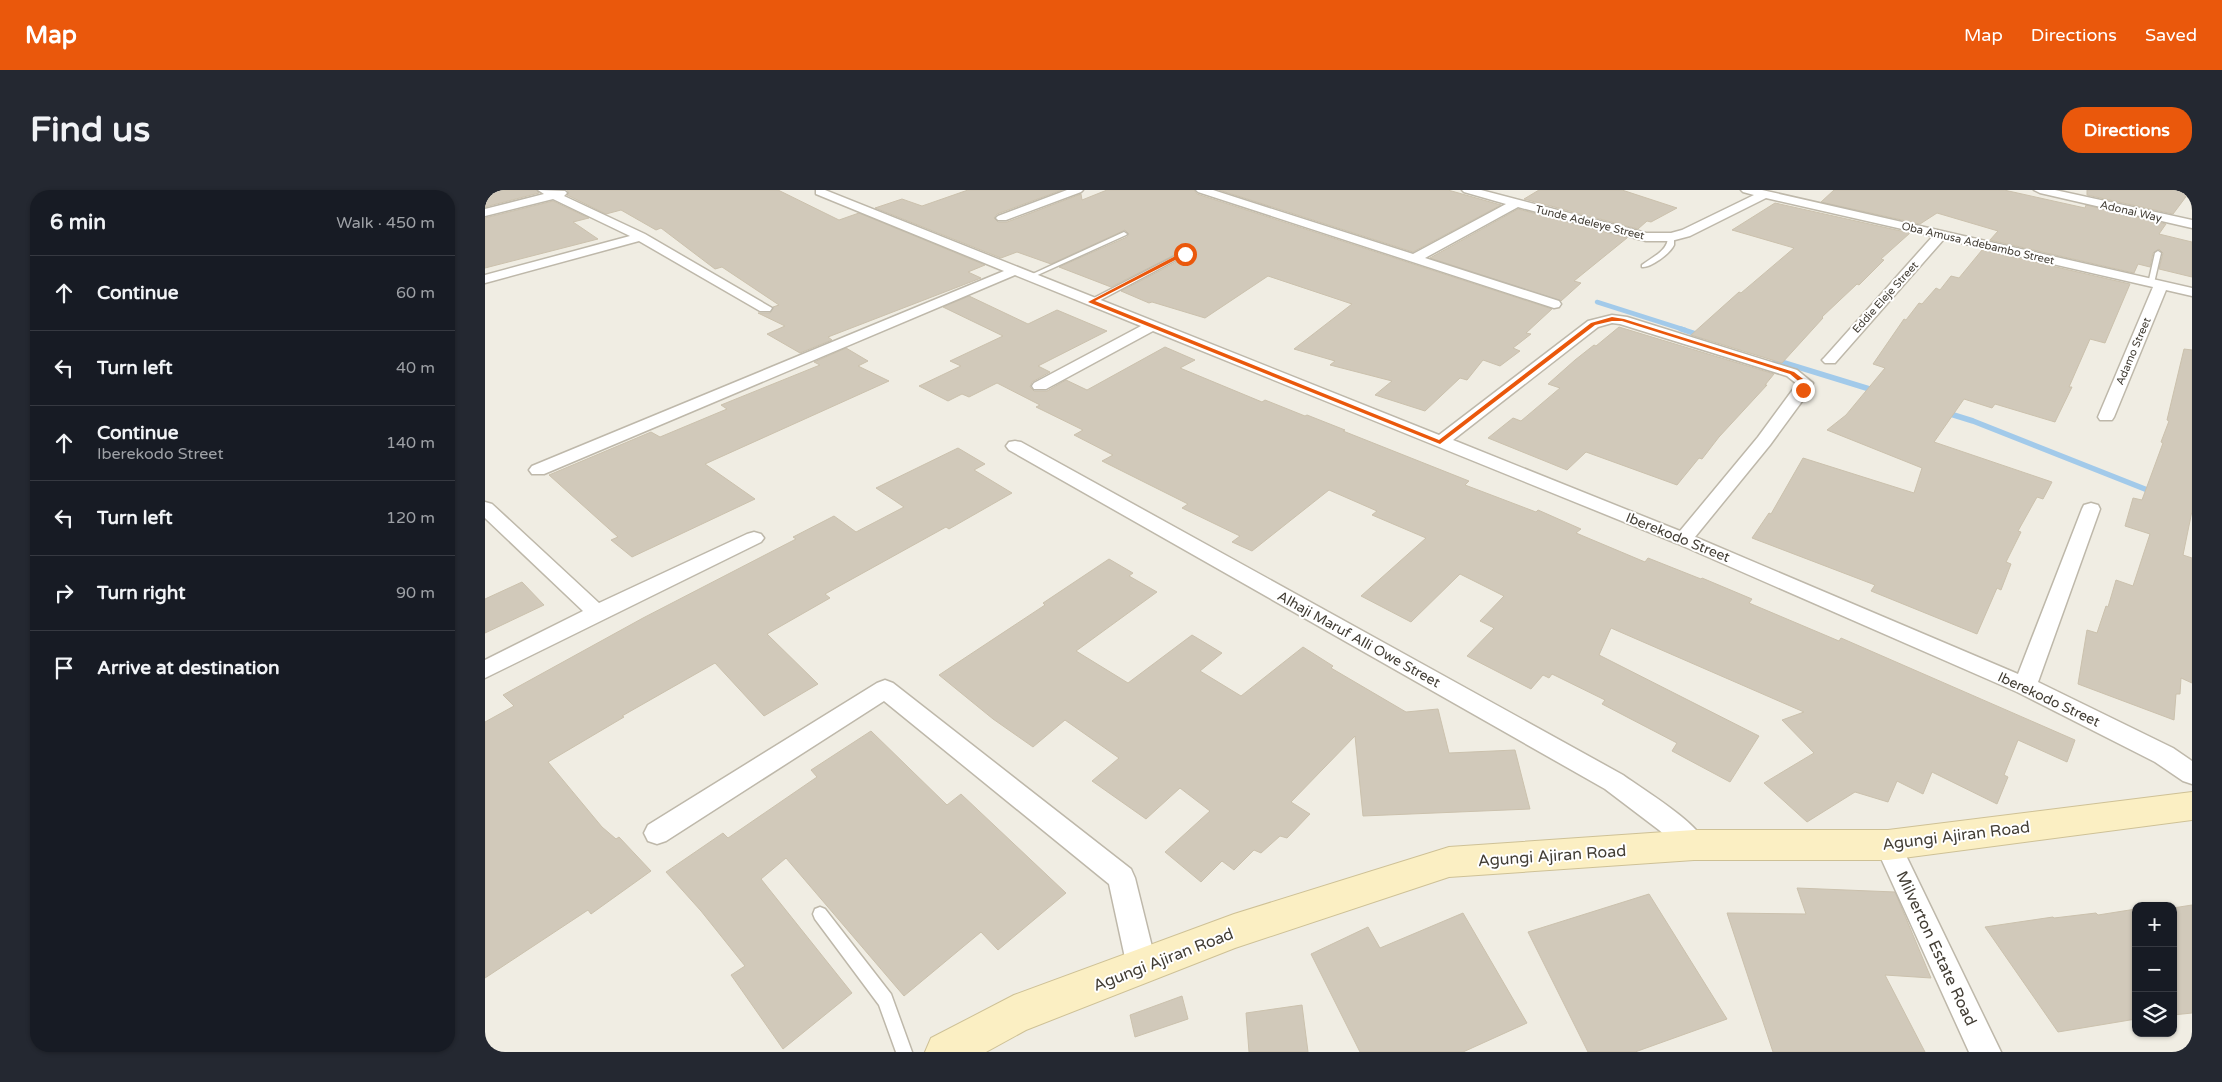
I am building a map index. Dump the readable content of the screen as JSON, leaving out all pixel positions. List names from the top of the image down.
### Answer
{
  "streets": {
    "street": [
      "Adonai Way",
      "Tunde Adeleye Street",
      "Oba Amusa Adebambo Street",
      "Eddie Eleje Street",
      "Adamo Street",
      "Iberekodo Street",
      "Alhaji Maruf Alli Owe Street",
      "Agungi Ajiran Road",
      "Milverton Estate Road"
    ]
  },
  "crossings": [
    ["Tunde Adeleye Street", "Oba Amusa Adebambo Street"],
    ["Oba Amusa Adebambo Street", "Eddie Eleje Street"],
    ["Oba Amusa Adebambo Street", "Adamo Street"],
    ["Alhaji Maruf Alli Owe Street", "Agungi Ajiran Road"],
    ["Agungi Ajiran Road", "Milverton Estate Road"]
  ],
  "page": {
    "header": "Map",
    "nav": ["Map", "Directions", "Saved"],
    "buttons": "Directions",
    "title": "Find us",
    "heading": ["6 min", "Walk · 450 m"],
    "list": [
      ["Continue", "60 m"],
      ["Turn left", "40 m"],
      ["Continue", "Iberekodo Street", "140 m"],
      ["Turn left", "120 m"],
      ["Turn right", "90 m"],
      "Arrive at destination"
    ],
    "map_buttons": ["+", "−"]
  }
}
